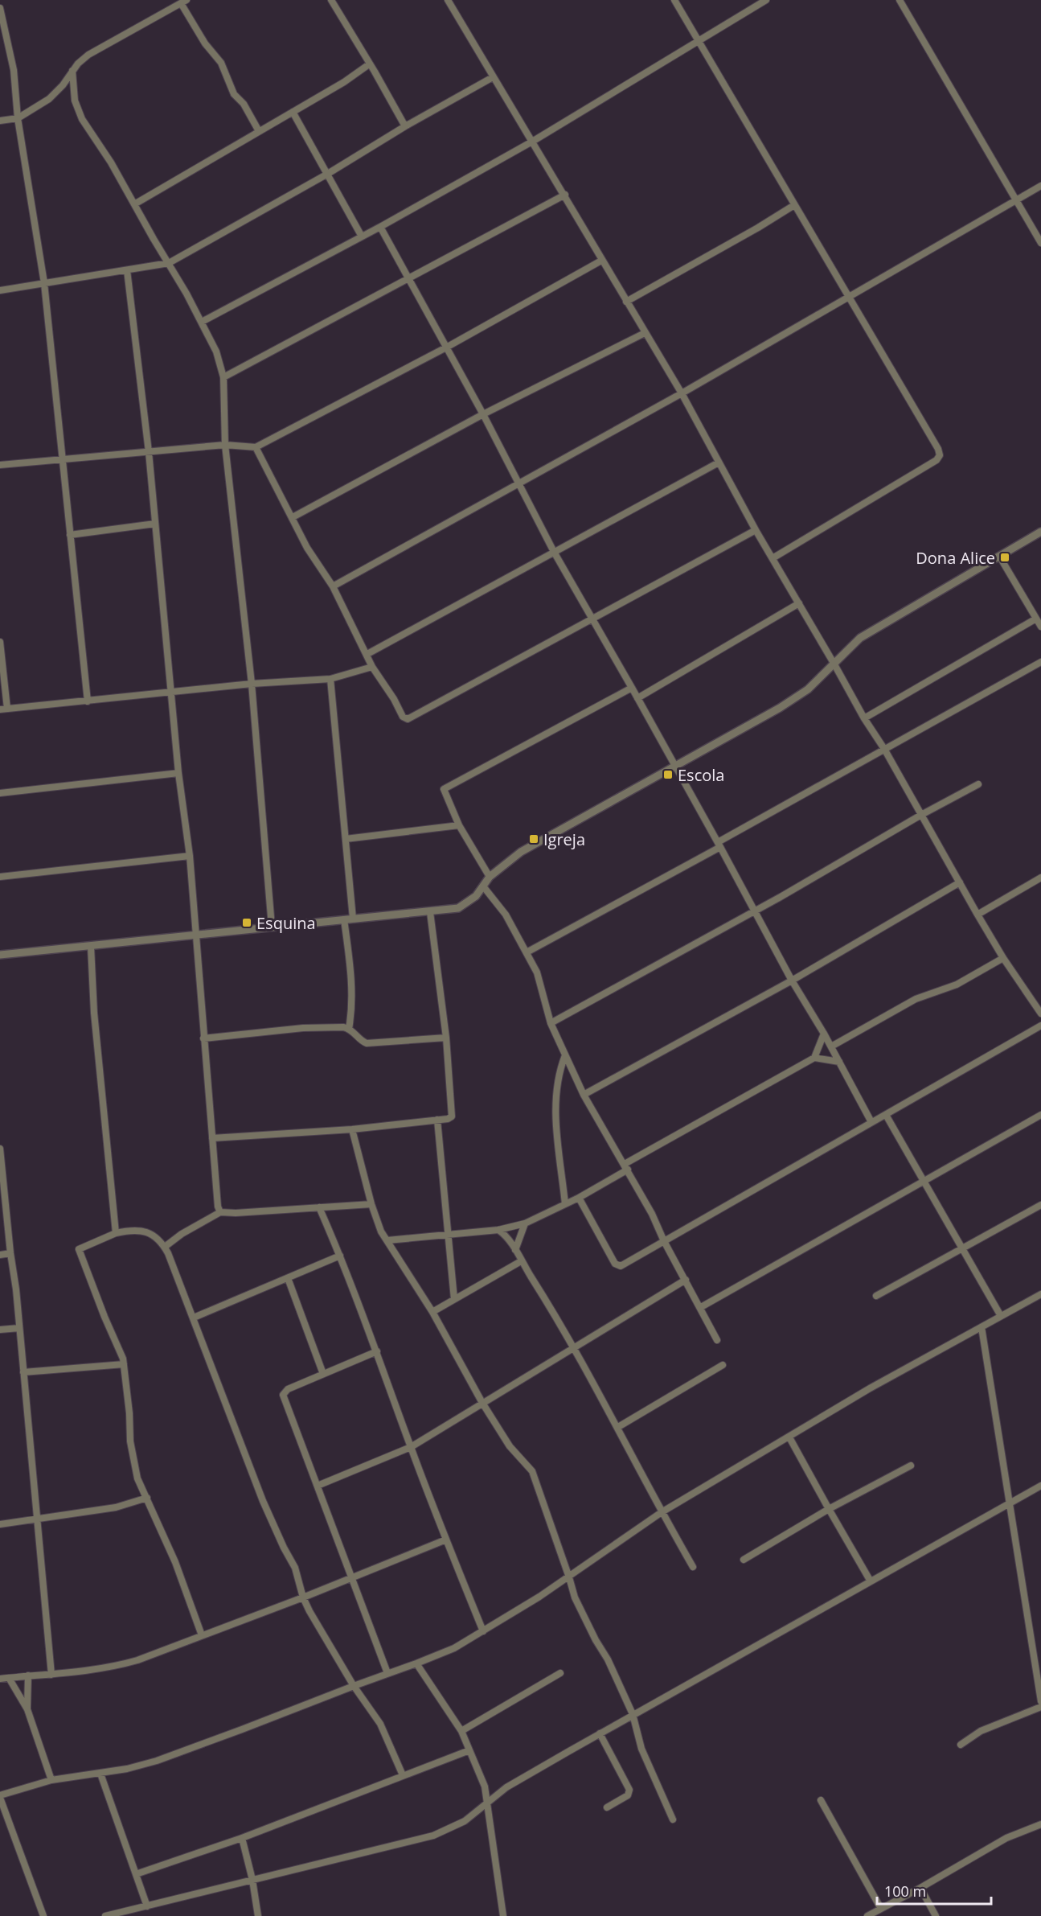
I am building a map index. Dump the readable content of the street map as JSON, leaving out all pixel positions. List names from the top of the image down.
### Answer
{
  "places": {
    "transit": [
      "Dona Alice",
      "Escola",
      "Igreja",
      "Esquina"
    ]
  },
  "scale_bar": "100 m"
}
